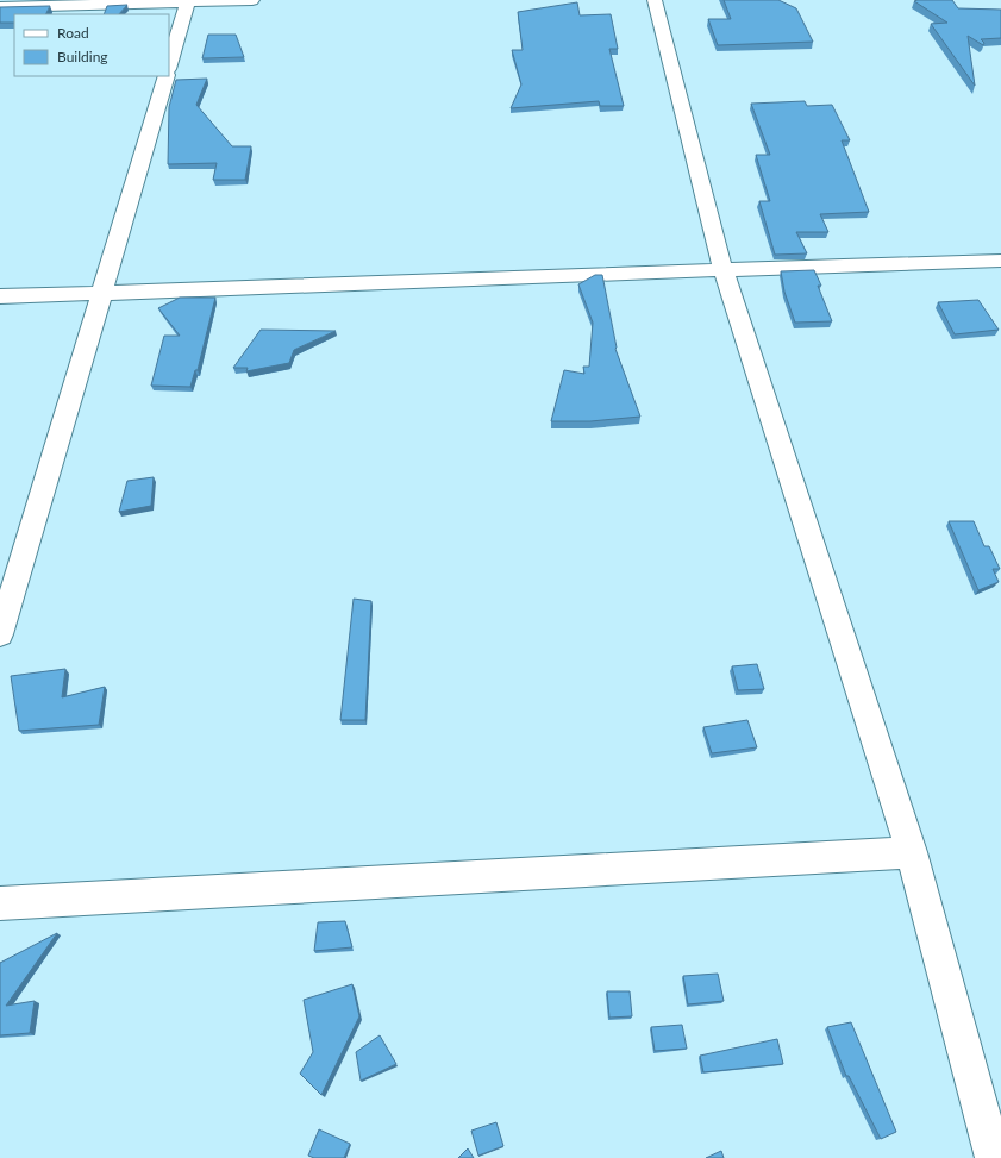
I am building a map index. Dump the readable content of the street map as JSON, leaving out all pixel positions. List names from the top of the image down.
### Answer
{
  "legend": ["Road", "Building"]
}
